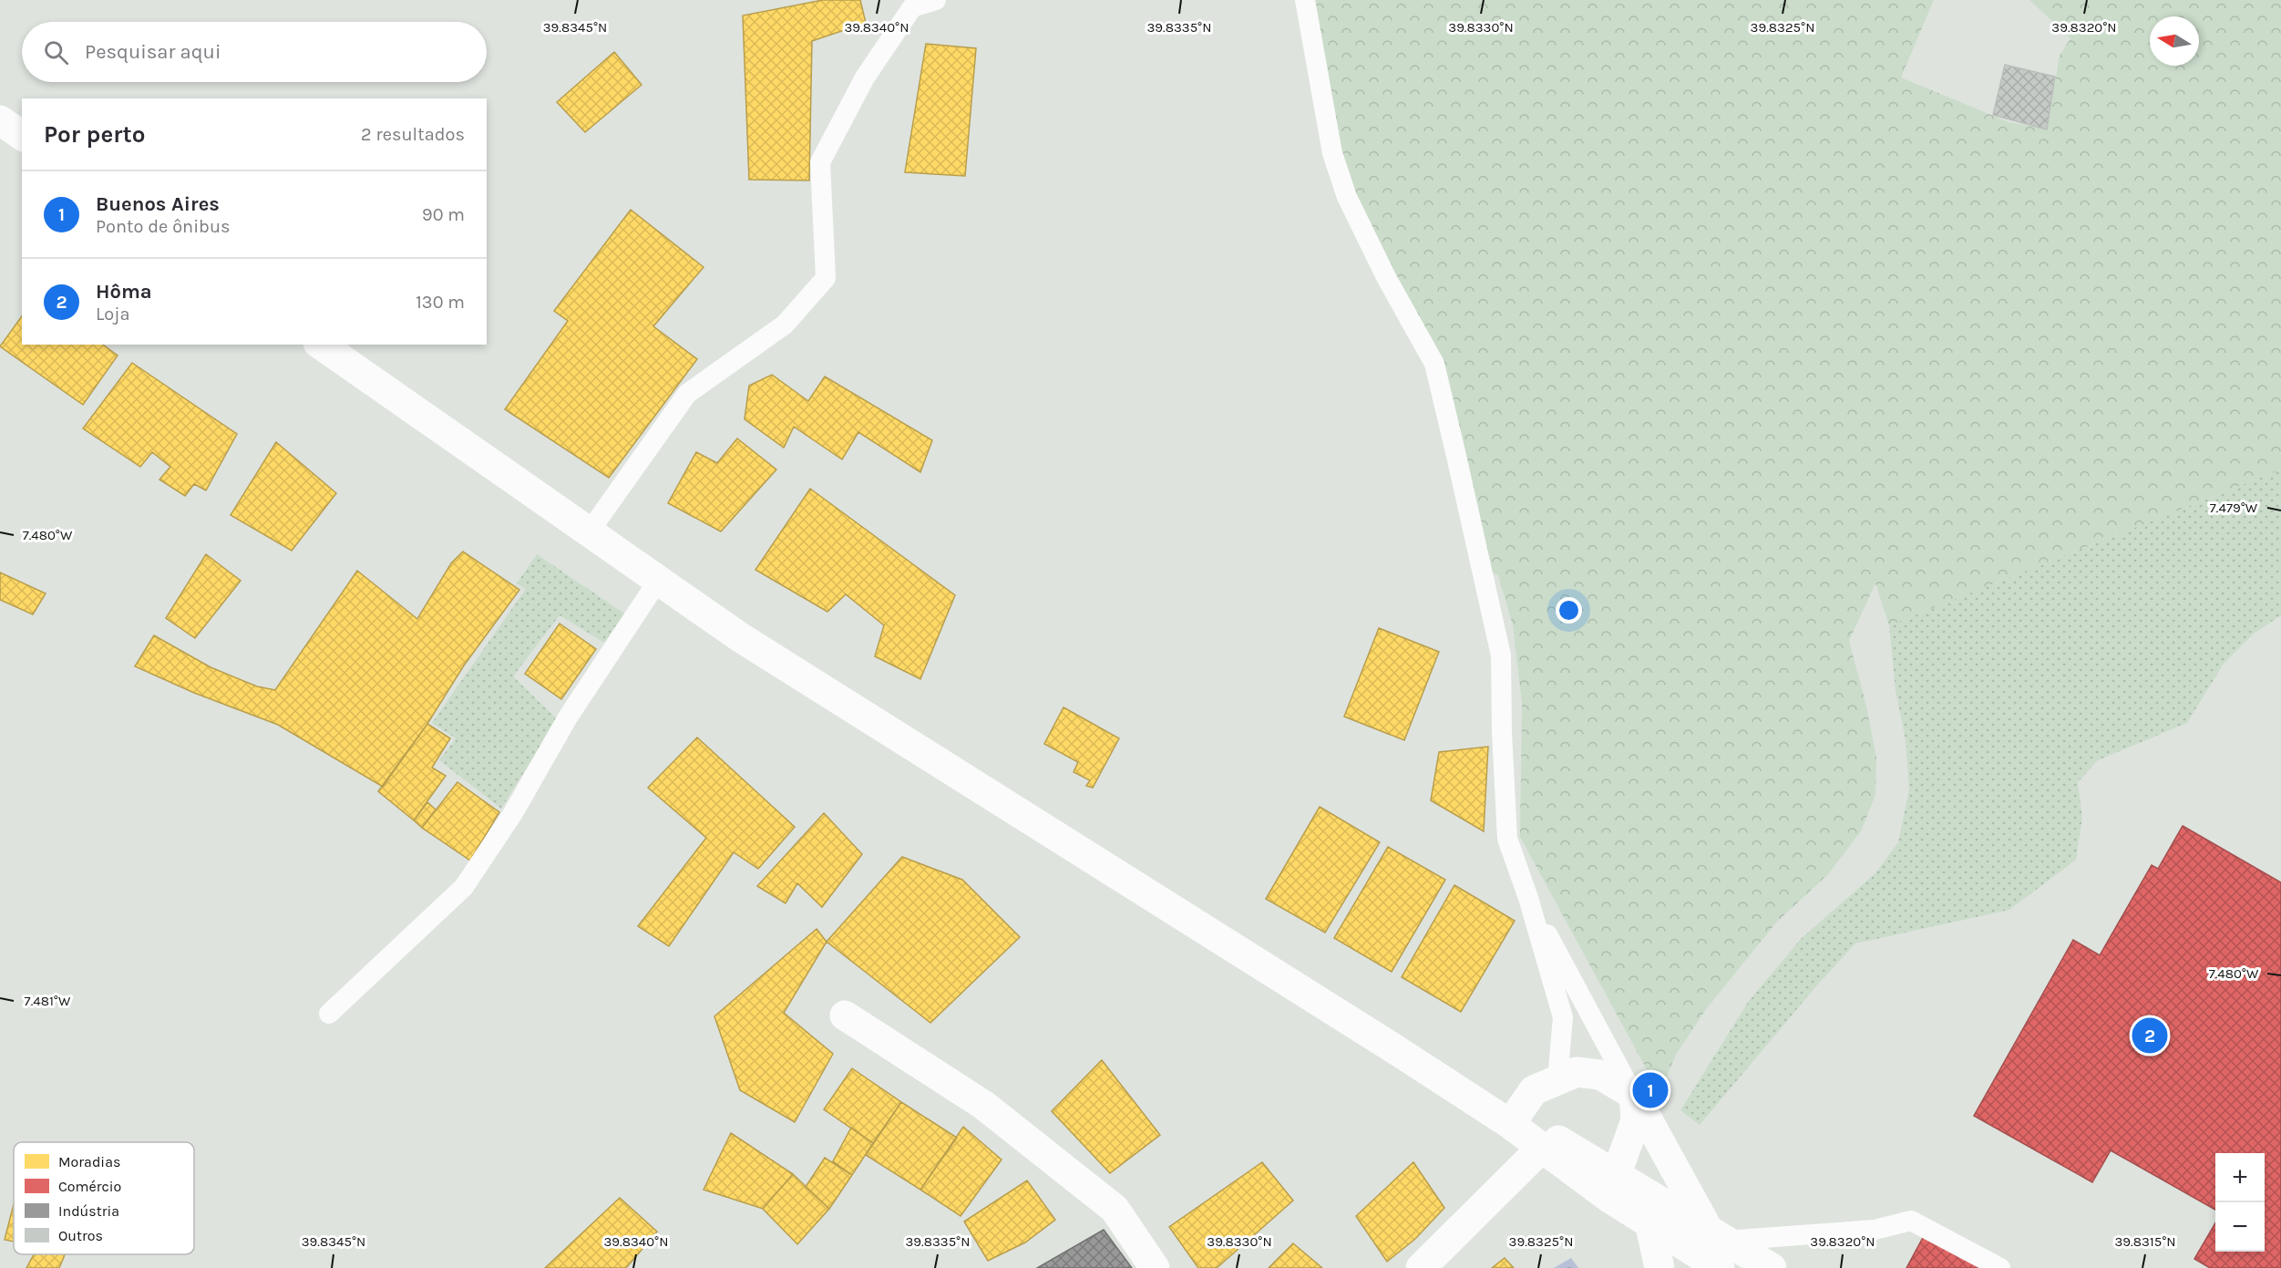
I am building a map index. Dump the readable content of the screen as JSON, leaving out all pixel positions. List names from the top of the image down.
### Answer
{
  "legend": [
    "Moradias",
    "Comércio",
    "Indústria",
    "Outros"
  ],
  "north": "left",
  "page": {
    "search": "Pesquisar aqui",
    "heading": ["Por perto", "2 resultados"],
    "list": [
      {
        "mark": "1",
        "name": "Buenos Aires",
        "note": "Ponto de ônibus",
        "value": "90 m"
      },
      {
        "mark": "2",
        "name": "Hôma",
        "note": "Loja",
        "value": "130 m"
      }
    ],
    "pins": ["2", "1"],
    "map_buttons": ["+", "−"]
  },
  "coordinates": [
    "39.8345°N",
    "39.8340°N",
    "39.8335°N",
    "39.8330°N",
    "39.8325°N",
    "39.8320°N",
    "7.479°W",
    "7.480°W",
    "7.481°W",
    "39.8315°N"
  ]
}
